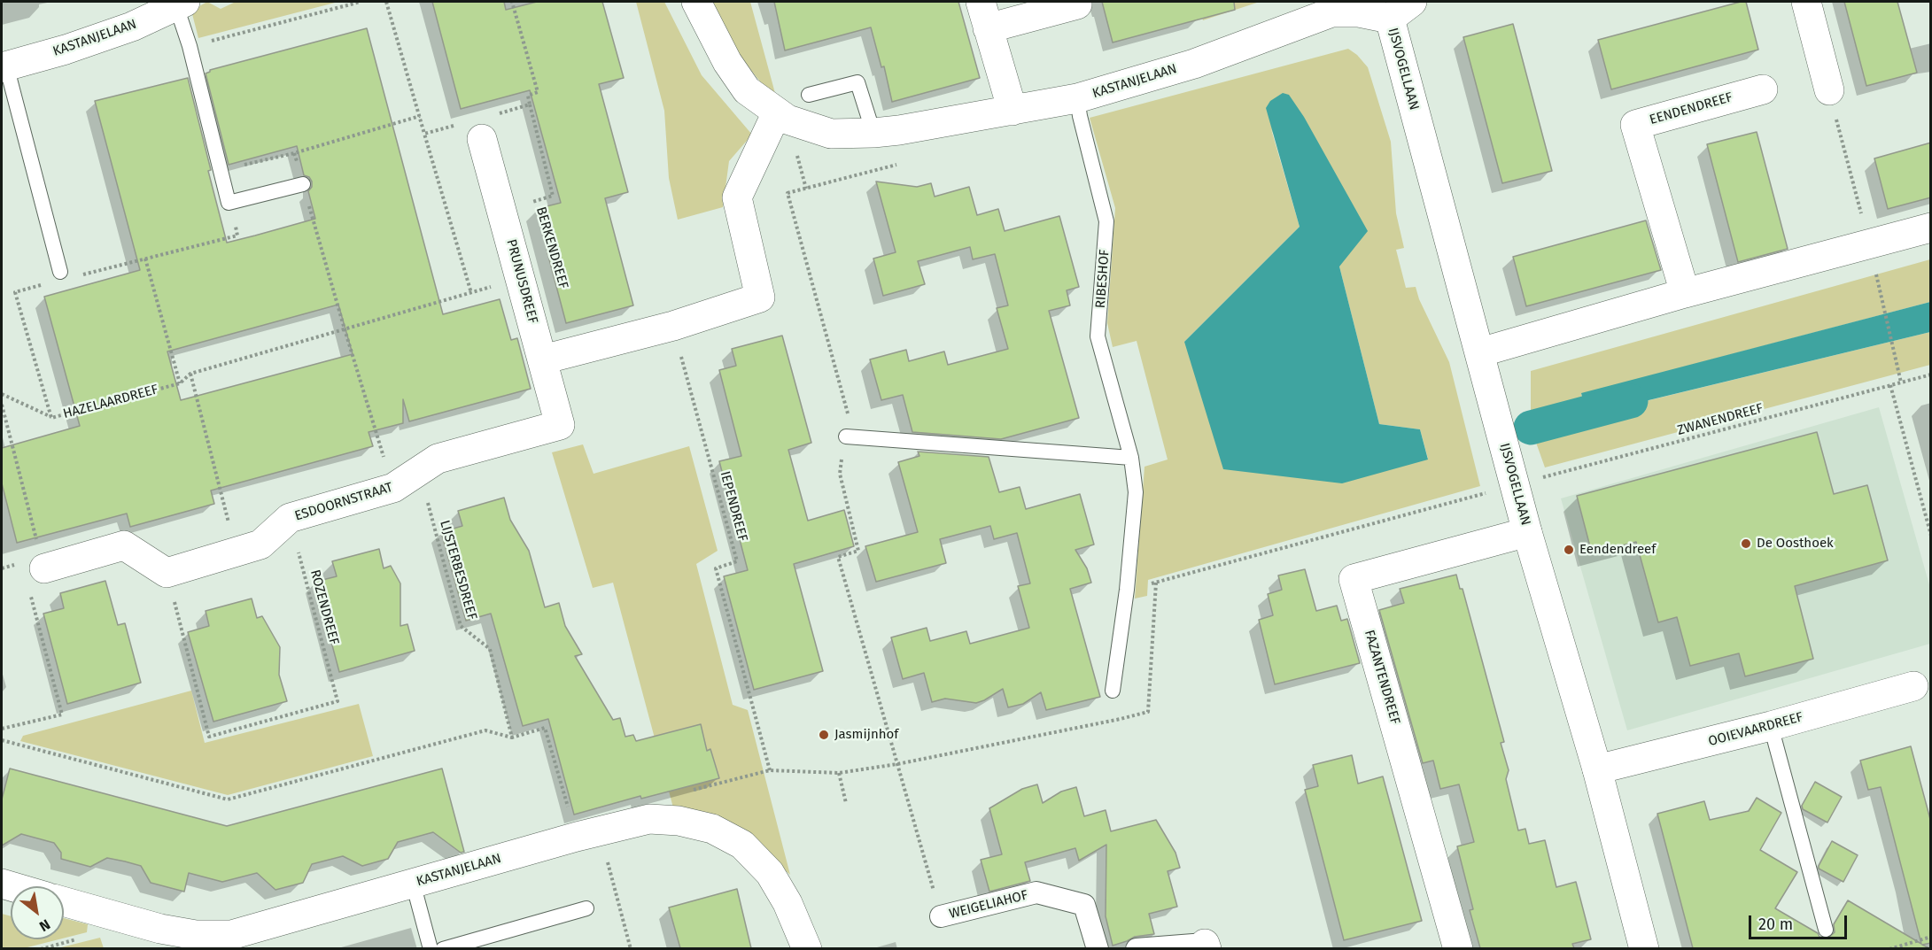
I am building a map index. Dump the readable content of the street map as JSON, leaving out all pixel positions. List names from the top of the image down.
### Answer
{
  "streets": {
    "street": [
      "KASTANJELAAN",
      "IJSVOGELLAAN",
      "EENDENDREEF",
      "PRUNUSDREEF",
      "ESDOORNSTRAAT",
      "FAZANTENDREEF",
      "OOIEVAARDREEF",
      "WEIGELIAHOF"
    ],
    "lane": ["RIBESHOF"],
    "path": [
      "BERKENDREEF",
      "HAZELAARDREEF",
      "ZWANENDREEF",
      "IEPENDREEF",
      "LIJSTERBESDREEF",
      "ROZENDREEF"
    ]
  },
  "crossings": [
    ["KASTANJELAAN", "IJSVOGELLAAN"],
    ["KASTANJELAAN", "RIBESHOF"],
    ["IJSVOGELLAAN", "ZWANENDREEF"],
    ["IJSVOGELLAAN", "FAZANTENDREEF"],
    ["IJSVOGELLAAN", "OOIEVAARDREEF"],
    ["PRUNUSDREEF", "HAZELAARDREEF"],
    ["PRUNUSDREEF", "ESDOORNSTRAAT"],
    ["ESDOORNSTRAAT", "LIJSTERBESDREEF"],
    ["ESDOORNSTRAAT", "ROZENDREEF"]
  ],
  "places": ["De Oosthoek", "Eendendreef", "Jasmijnhof"],
  "scale_bar": "20 m",
  "north": "bottom right"
}
